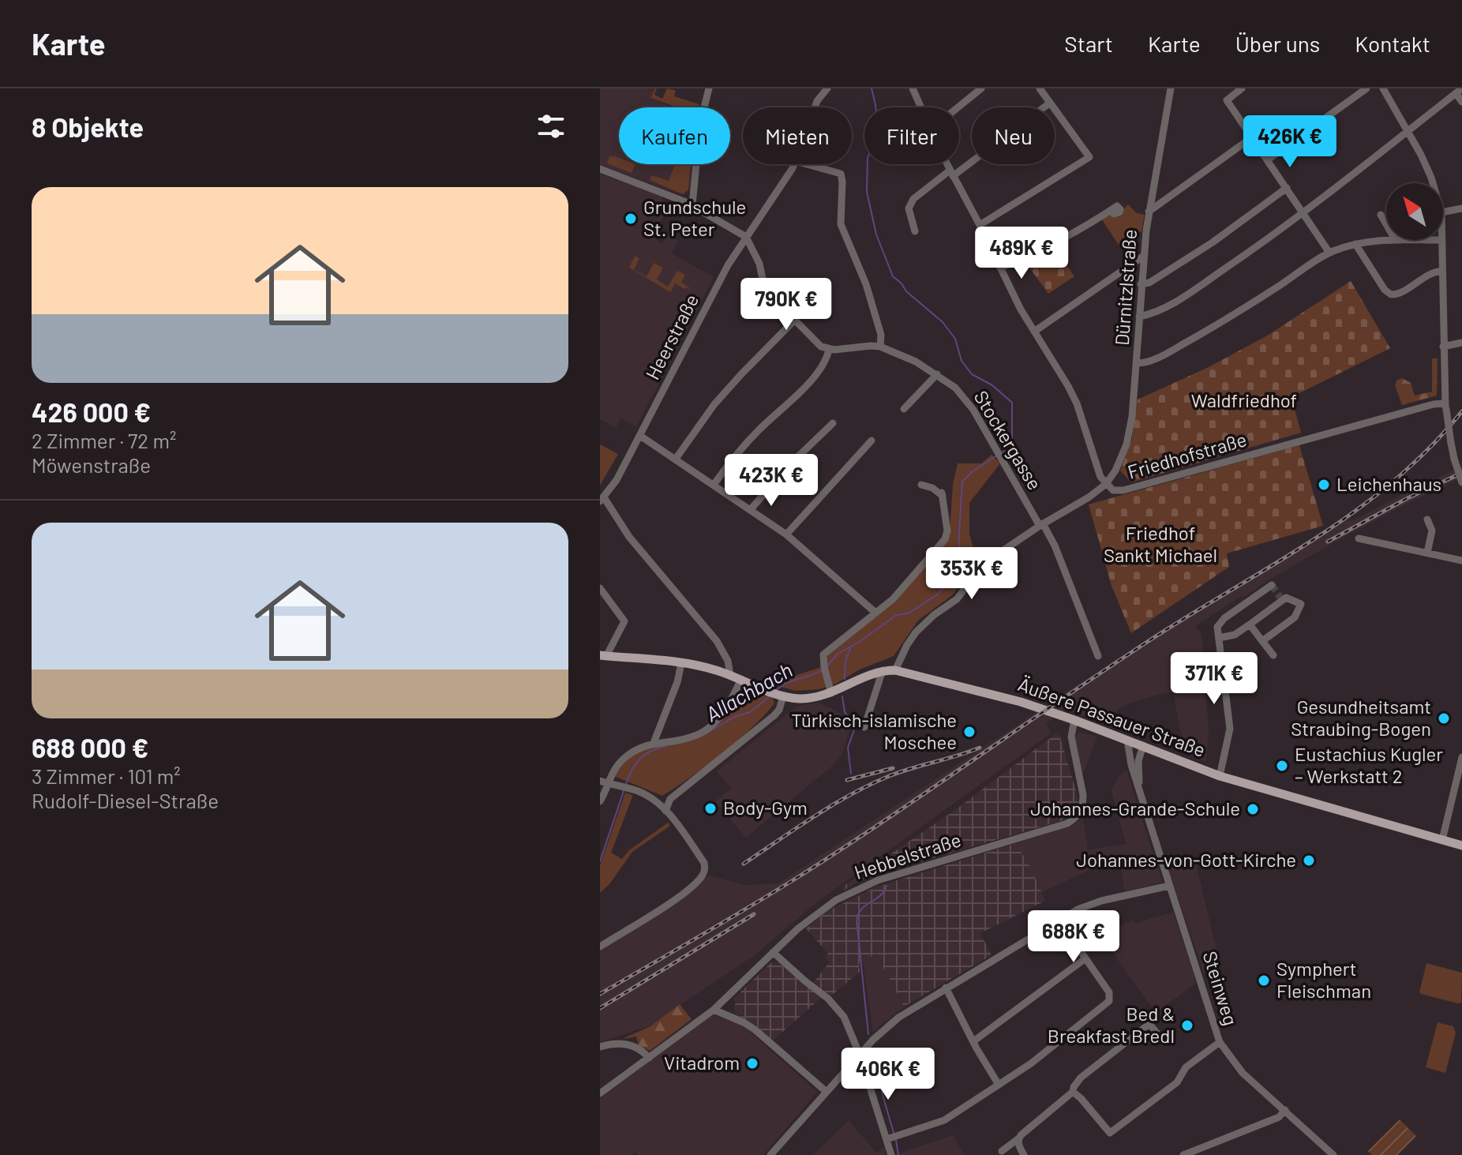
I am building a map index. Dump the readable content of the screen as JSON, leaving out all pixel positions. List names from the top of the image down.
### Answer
{
  "streets": {
    "main road": ["Äußere Passauer Straße"],
    "street": [
      "Dürnitzlstraße",
      "Heerstraße",
      "Stockergasse",
      "Friedhofstraße",
      "Hebbelstraße",
      "Steinweg"
    ]
  },
  "crossings": [
    ["Dürnitzlstraße", "Friedhofstraße"],
    ["Stockergasse", "Friedhofstraße"],
    ["Friedhofstraße", "Äußere Passauer Straße"],
    ["Äußere Passauer Straße", "Hebbelstraße"],
    ["Äußere Passauer Straße", "Steinweg"]
  ],
  "water": ["Allachbach"],
  "parks": ["Waldfriedhof", "Friedhof Sankt Michael"],
  "places": [
    "Grundschule St. Peter",
    "Leichenhaus",
    "Gesundheitsamt Straubing-Bogen",
    "Türkisch-islamische Moschee",
    "Eustachius Kugler – Werkstatt 2",
    "Body-Gym",
    "Johannes-Grande-Schule",
    "Johannes-von-Gott-Kirche",
    "Symphert Fleischman",
    "Bed & Breakfast Bredl",
    "Vitadrom"
  ],
  "north": "top left",
  "page": {
    "header": "Karte",
    "nav": [
      "Start",
      "Karte",
      "Über uns",
      "Kontakt"
    ],
    "heading": "8 Objekte",
    "chip": [
      "Kaufen",
      "Mieten",
      "Filter",
      "Neu"
    ],
    "price": [
      "426K €",
      "489K €",
      "790K €",
      "423K €",
      "353K €",
      "371K €",
      "688K €",
      "406K €"
    ],
    "list": [
      {
        "name": "426 000 €",
        "note": "2 Zimmer · 72 m² · Möwenstraße"
      },
      {
        "name": "688 000 €",
        "note": "3 Zimmer · 101 m² · Rudolf-Diesel-Straße"
      }
    ]
  }
}
